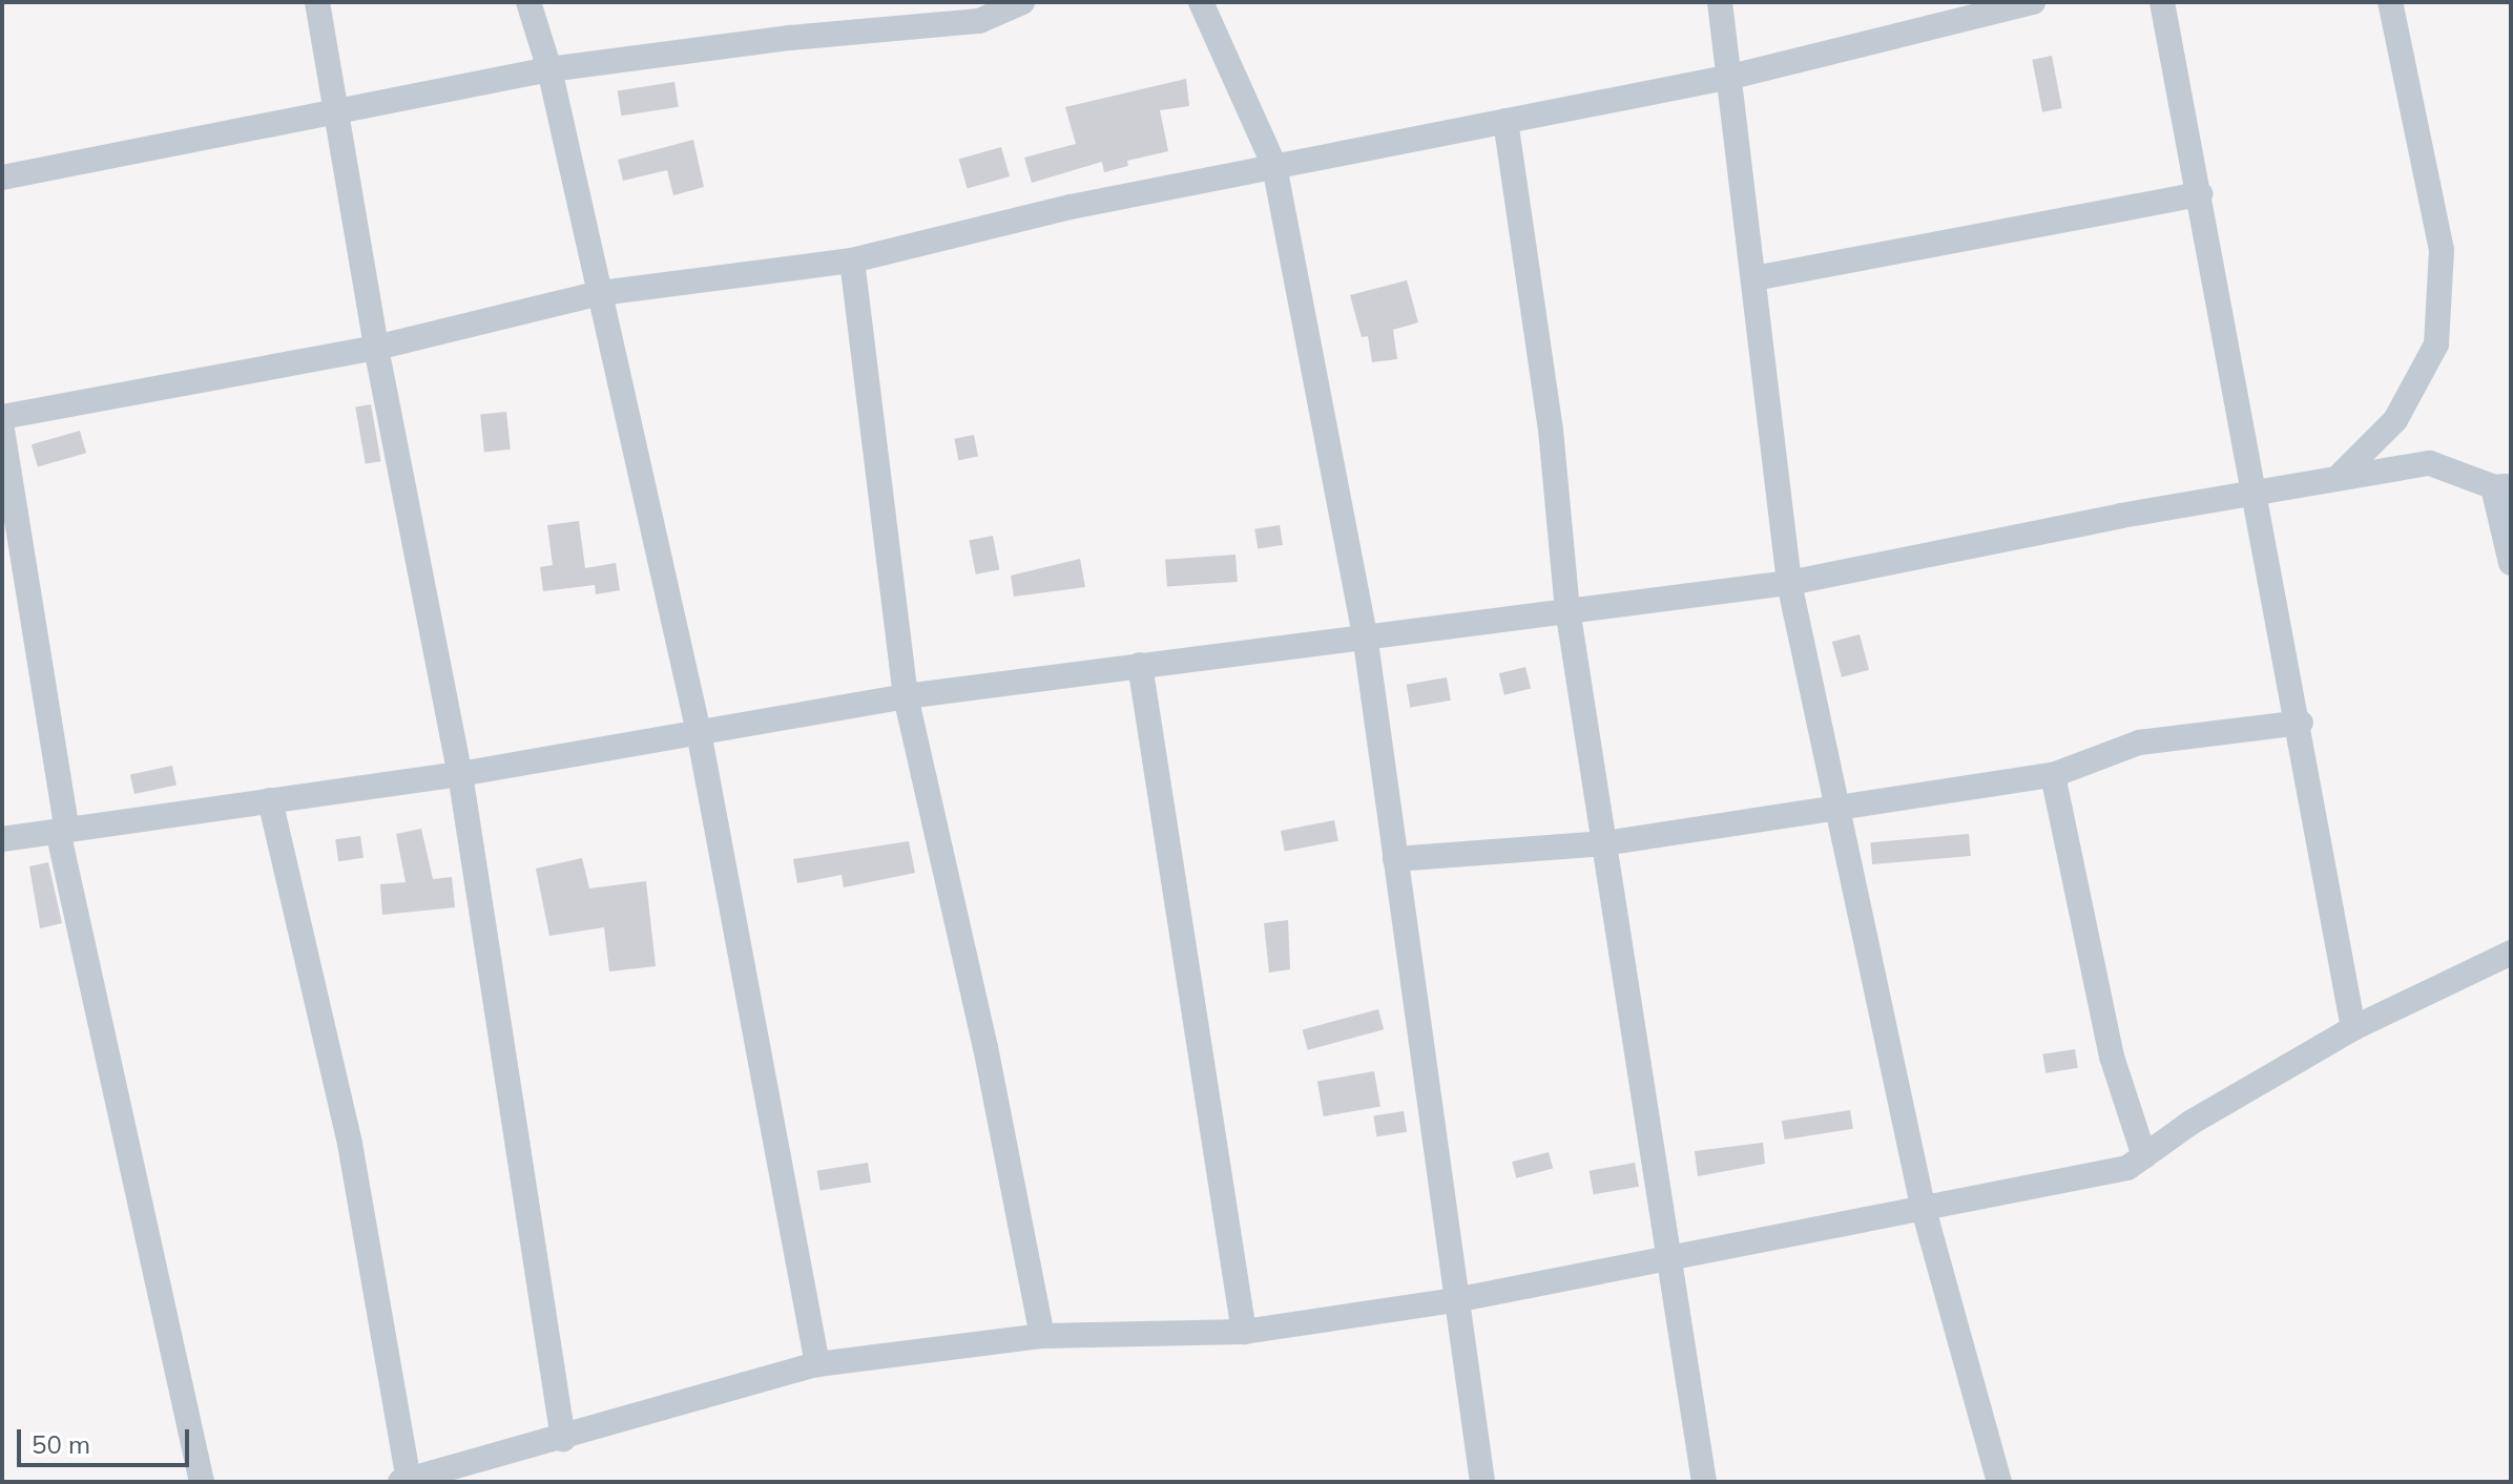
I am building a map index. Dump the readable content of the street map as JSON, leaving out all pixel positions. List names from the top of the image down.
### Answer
{
  "scale_bar": "50 m"
}
